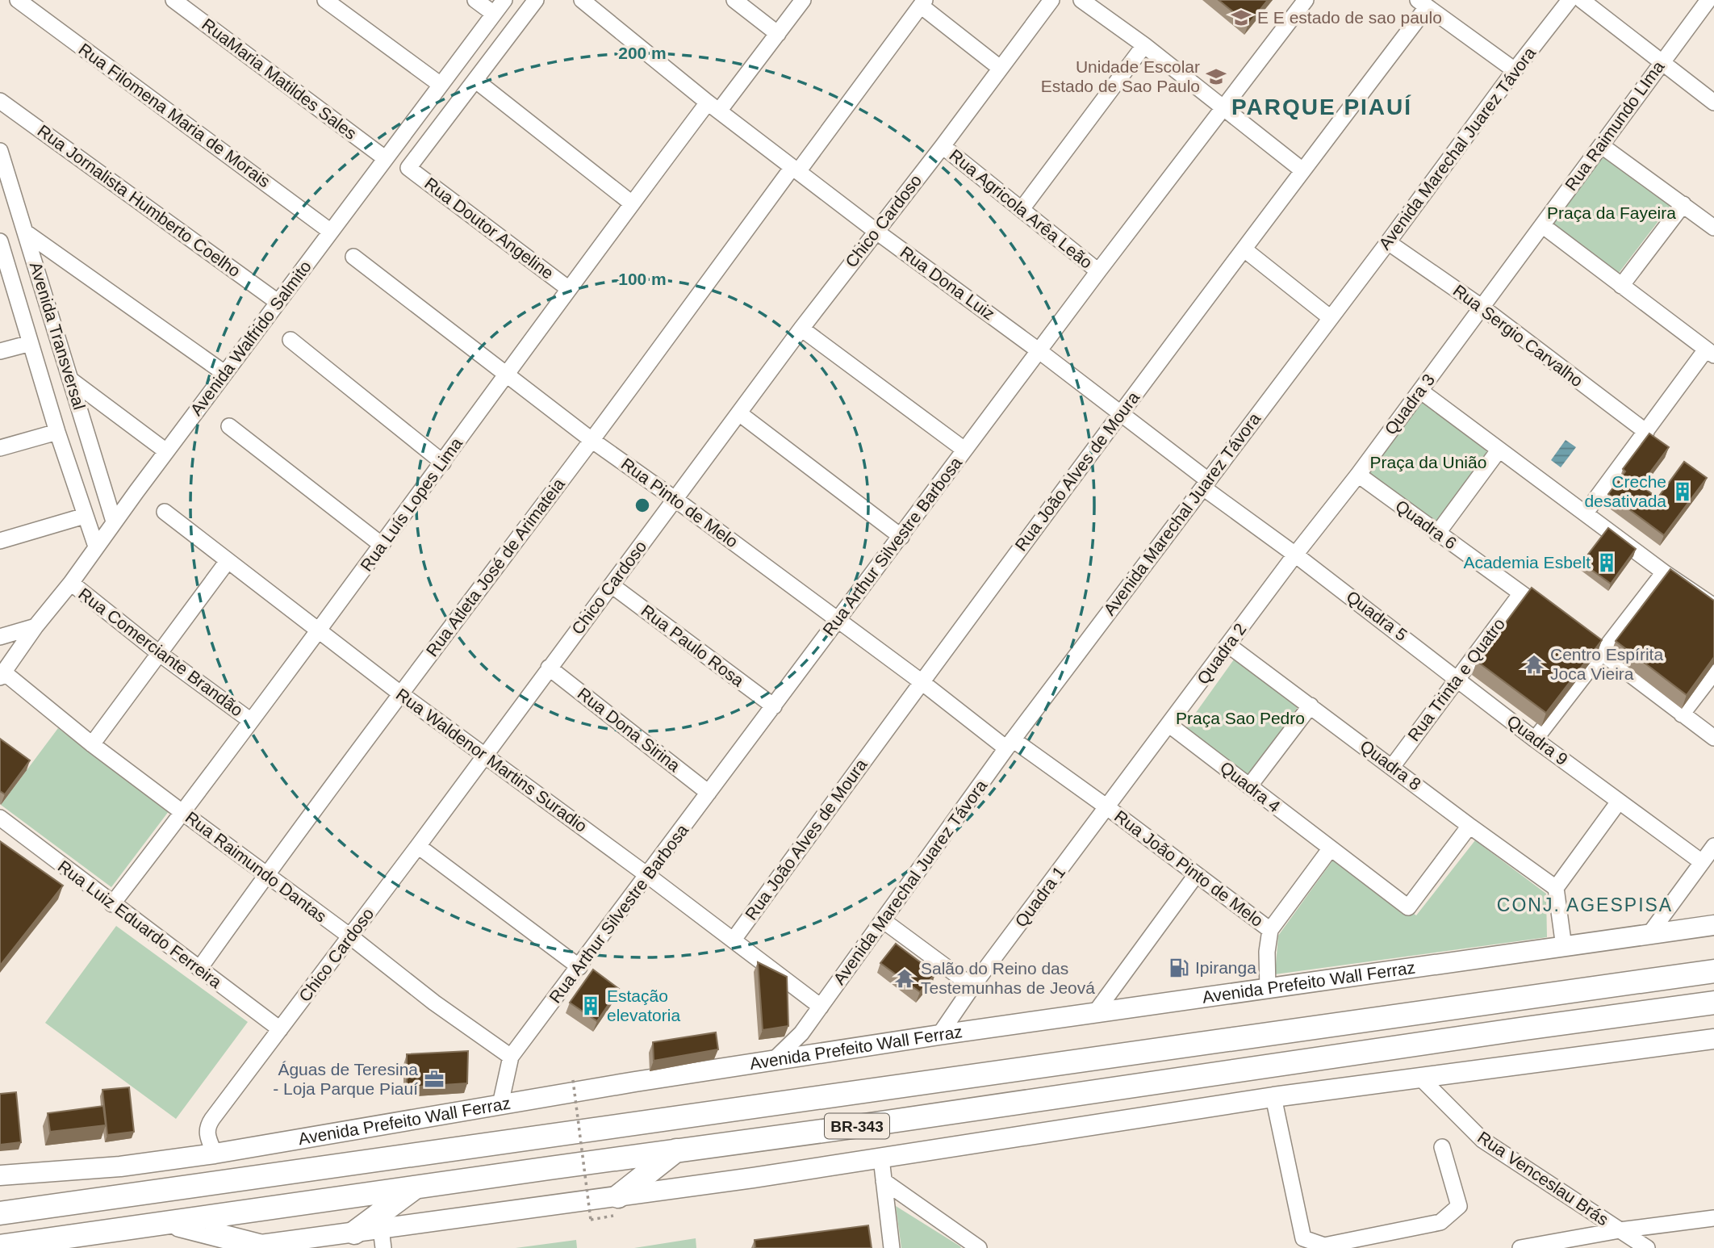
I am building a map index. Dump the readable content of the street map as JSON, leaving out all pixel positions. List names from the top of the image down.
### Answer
{
  "streets": {
    "highway": ["Avenida Prefeito Wall Ferraz", "BR-343"],
    "street": [
      "RuaMaria Matildes Sales",
      "Rua Filomena Maria de Morais",
      "Rua Raimundo LIma",
      "Avenida Marechal Juarez Távora",
      "Rua Jornalista Humberto Coelho",
      "Rua Agricola Arêa Leão",
      "Chico Cardoso",
      "Rua Doutor Angeline",
      "Rua Dona Luiz",
      "Avenida Transversal",
      "Rua Sergio Carvalho",
      "Avenida Walfrido Salmito",
      "Quadra 3",
      "Rua João Alves de Moura",
      "Rua Pinto de Melo",
      "Rua Luís Lopes Lima",
      "Quadra 6",
      "Rua Arthur Silvestre Barbosa",
      "Rua Atleta José de Arimateia",
      "Quadra 5",
      "Rua Paulo Rosa",
      "Rua Comerciante Brandão",
      "Quadra 2",
      "Rua Trinta e Quatro",
      "Rua Dona Sirina",
      "Quadra 9",
      "Rua Waldenor Martins Suradio",
      "Quadra 8",
      "Quadra 4",
      "Rua Raimundo Dantas",
      "Rua João Pinto de Melo",
      "Quadra 1",
      "Rua Luiz Eduardo Ferreira",
      "Rua Venceslau Brás"
    ]
  },
  "crossings": [
    ["RuaMaria Matildes Sales", "Avenida Walfrido Salmito"],
    ["Rua Filomena Maria de Morais", "Avenida Walfrido Salmito"],
    ["Rua Raimundo LIma", "Rua Sergio Carvalho"],
    ["Rua Raimundo LIma", "Quadra 3"],
    ["Avenida Marechal Juarez Távora", "Rua Dona Luiz"],
    ["Avenida Marechal Juarez Távora", "Rua Sergio Carvalho"],
    ["Avenida Marechal Juarez Távora", "Rua Pinto de Melo"],
    ["Avenida Marechal Juarez Távora", "Rua Waldenor Martins Suradio"],
    ["Avenida Marechal Juarez Távora", "Avenida Prefeito Wall Ferraz"],
    ["Rua Jornalista Humberto Coelho", "Avenida Walfrido Salmito"],
    ["Rua Agricola Arêa Leão", "Chico Cardoso"],
    ["Rua Agricola Arêa Leão", "Rua Arthur Silvestre Barbosa"],
    ["Chico Cardoso", "Rua Dona Luiz"],
    ["Chico Cardoso", "Rua Pinto de Melo"],
    ["Chico Cardoso", "Rua Paulo Rosa"],
    ["Chico Cardoso", "Rua Dona Sirina"],
    ["Chico Cardoso", "Rua Waldenor Martins Suradio"],
    ["Chico Cardoso", "Rua Raimundo Dantas"],
    ["Chico Cardoso", "Rua Luiz Eduardo Ferreira"],
    ["Chico Cardoso", "Avenida Prefeito Wall Ferraz"],
    ["Rua Doutor Angeline", "Rua Luís Lopes Lima"],
    ["Rua Dona Luiz", "Quadra 3"],
    ["Rua Dona Luiz", "Rua João Alves de Moura"],
    ["Rua Dona Luiz", "Rua Luís Lopes Lima"],
    ["Rua Dona Luiz", "Rua Arthur Silvestre Barbosa"],
    ["Rua Dona Luiz", "Rua Atleta José de Arimateia"],
    ["Rua Dona Luiz", "Quadra 5"],
    ["Rua Dona Luiz", "Quadra 2"],
    ["Avenida Transversal", "Avenida Walfrido Salmito"],
    ["Rua Sergio Carvalho", "Quadra 3"],
    ["Avenida Walfrido Salmito", "Rua Comerciante Brandão"],
    ["Avenida Walfrido Salmito", "Rua Raimundo Dantas"],
    ["Quadra 3", "Quadra 6"],
    ["Quadra 3", "Quadra 5"],
    ["Quadra 3", "Quadra 2"],
    ["Rua João Alves de Moura", "Rua Pinto de Melo"],
    ["Rua João Alves de Moura", "Rua Waldenor Martins Suradio"],
    ["Rua Pinto de Melo", "Rua Luís Lopes Lima"],
    ["Rua Pinto de Melo", "Rua Arthur Silvestre Barbosa"],
    ["Rua Pinto de Melo", "Rua Atleta José de Arimateia"],
    ["Rua Pinto de Melo", "Quadra 2"],
    ["Rua Pinto de Melo", "Rua João Pinto de Melo"],
    ["Rua Pinto de Melo", "Quadra 1"],
    ["Rua Luís Lopes Lima", "Rua Comerciante Brandão"],
    ["Rua Luís Lopes Lima", "Rua Waldenor Martins Suradio"],
    ["Rua Luís Lopes Lima", "Rua Raimundo Dantas"],
    ["Rua Luís Lopes Lima", "Rua Luiz Eduardo Ferreira"],
    ["Quadra 6", "Rua Trinta e Quatro"],
    ["Rua Arthur Silvestre Barbosa", "Rua Paulo Rosa"],
    ["Rua Arthur Silvestre Barbosa", "Rua Dona Sirina"],
    ["Rua Arthur Silvestre Barbosa", "Rua Waldenor Martins Suradio"],
    ["Rua Arthur Silvestre Barbosa", "Rua Raimundo Dantas"],
    ["Rua Arthur Silvestre Barbosa", "Avenida Prefeito Wall Ferraz"],
    ["Rua Atleta José de Arimateia", "Rua Waldenor Martins Suradio"],
    ["Rua Atleta José de Arimateia", "Rua Raimundo Dantas"],
    ["Rua Atleta José de Arimateia", "Rua Luiz Eduardo Ferreira"],
    ["Quadra 5", "Quadra 2"],
    ["Quadra 5", "Rua Trinta e Quatro"],
    ["Quadra 5", "Quadra 9"],
    ["Quadra 2", "Quadra 8"],
    ["Quadra 2", "Quadra 4"],
    ["Quadra 2", "Rua João Pinto de Melo"],
    ["Quadra 2", "Quadra 1"],
    ["Rua Trinta e Quatro", "Quadra 9"],
    ["Rua Trinta e Quatro", "Quadra 8"],
    ["Quadra 8", "Quadra 4"],
    ["Rua João Pinto de Melo", "Quadra 1"]
  ],
  "districts": ["PARQUE PIAUÍ", "CONJ. AGESPISA"],
  "parks": ["Praça da Fayeira", "Praça da União", "Praça Sao Pedro"],
  "places": {
    "school or university": ["E E estado de sao paulo", "Unidade Escolar Estado de Sao Paulo"],
    "building": ["Creche desativada", "Academia Esbelt", "Estação elevatoria"],
    "temple": ["Centro Espírita Joca Vieira", "Salão do Reino das Testemunhas de Jeová"],
    "fuel station": ["Ipiranga"],
    "office": ["Águas de Teresina - Loja Parque Piauí"]
  },
  "rings": ["200 m", "100 m"]
}
